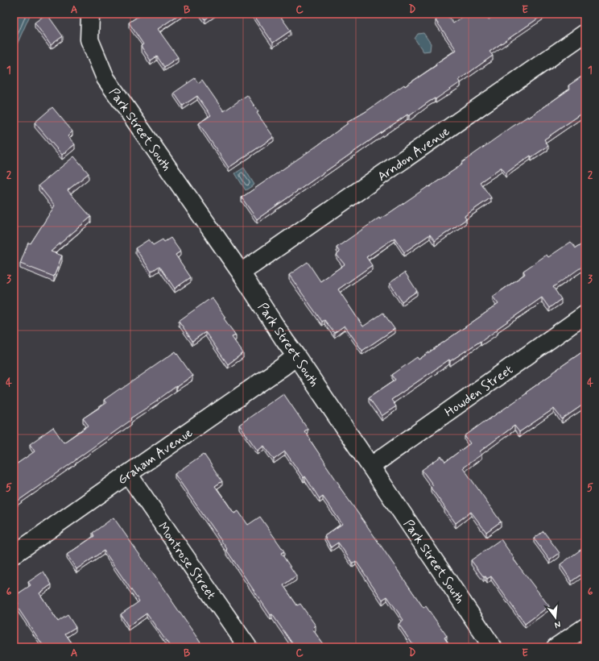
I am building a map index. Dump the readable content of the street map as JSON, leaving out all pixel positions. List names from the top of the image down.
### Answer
{
  "streets": {
    "street": [
      "Park Street South",
      "Arndon Avenue",
      "Howden Street",
      "Graham Avenue",
      "Montrose Street"
    ]
  },
  "crossings": [
    ["Park Street South", "Arndon Avenue"],
    ["Park Street South", "Howden Street"],
    ["Park Street South", "Graham Avenue"],
    ["Graham Avenue", "Montrose Street"]
  ],
  "north": "bottom",
  "grid": {
    "columns": [
      "A",
      "B",
      "C",
      "D",
      "E"
    ],
    "rows": [
      "1",
      "2",
      "3",
      "4",
      "5",
      "6"
    ]
  }
}
